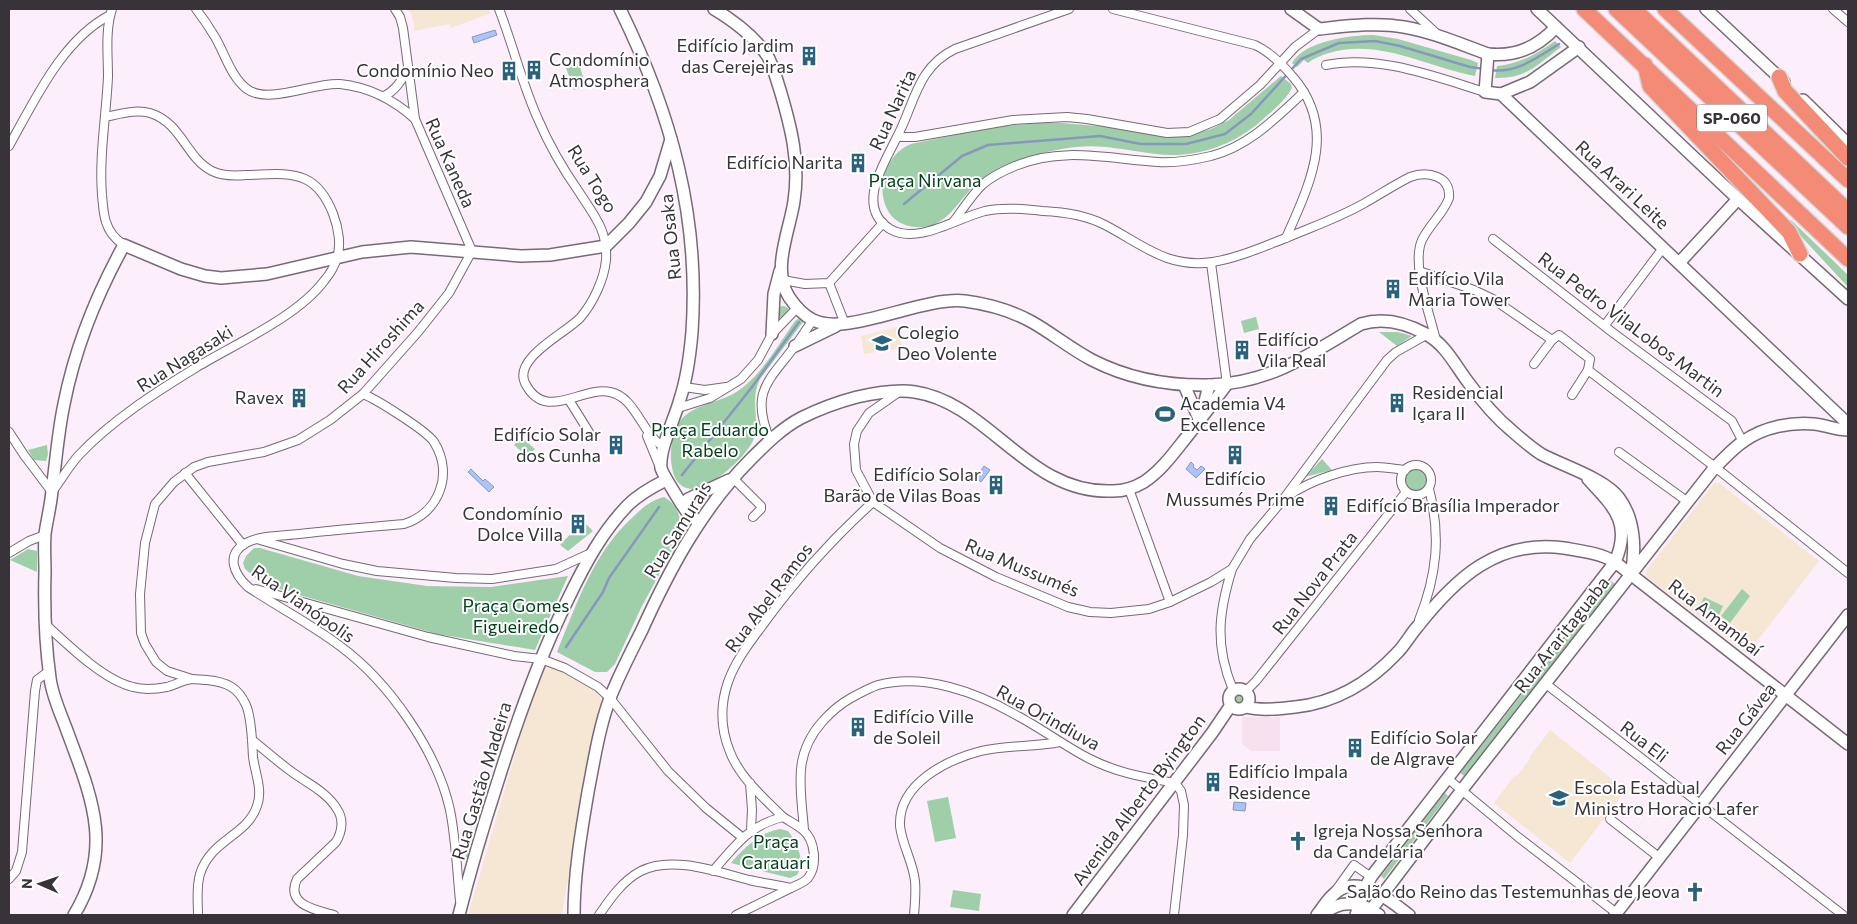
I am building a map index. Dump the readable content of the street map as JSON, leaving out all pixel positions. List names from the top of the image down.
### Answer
{
  "streets": {
    "highway": ["SP-060"],
    "street": [
      "Rua Narita",
      "Rua Kaneda",
      "Rua Togo",
      "Rua Arari Leite",
      "Rua Osaka",
      "Rua Pedro VilaLobos Martin",
      "Rua Hiroshima",
      "Rua Nagasaki",
      "Rua Samurais",
      "Rua Mussumés",
      "Rua Nova Prata",
      "Rua Abel Ramos",
      "Rua Vianópolis",
      "Rua Amambaí",
      "Rua Araritaguaba",
      "Rua Orindiuva",
      "Rua Gávea",
      "Rua Eli",
      "Rua Gastão Madeira",
      "Avenida Alberto Byington"
    ]
  },
  "crossings": [
    ["Rua Kaneda", "Rua Hiroshima"],
    ["Rua Togo", "Rua Osaka"],
    ["Rua Pedro VilaLobos Martin", "Rua Araritaguaba"],
    ["Rua Hiroshima", "Rua Vianópolis"],
    ["Rua Samurais", "Rua Mussumés"],
    ["Rua Mussumés", "Rua Abel Ramos"],
    ["Rua Nova Prata", "Rua Amambaí"],
    ["Rua Nova Prata", "Avenida Alberto Byington"],
    ["Rua Vianópolis", "Rua Gastão Madeira"],
    ["Rua Amambaí", "Rua Araritaguaba"],
    ["Rua Amambaí", "Rua Gávea"],
    ["Rua Amambaí", "Avenida Alberto Byington"],
    ["Rua Araritaguaba", "Rua Eli"],
    ["Rua Orindiuva", "Avenida Alberto Byington"],
    ["Rua Gávea", "Rua Eli"]
  ],
  "parks": [
    "Praça Nirvana",
    "Praça Eduardo Rabelo",
    "Praça Gomes Figueiredo",
    "Praça Carauari"
  ],
  "places": {
    "building": [
      "Edifício Jardim das Cerejeiras",
      "Condomínio Atmosphera",
      "Condomínio Neo",
      "Edifício Narita",
      "Edifício Vila Maria Tower",
      "Edifício Vila Real",
      "Ravex",
      "Residencial Içara II",
      "Edifício Solar dos Cunha",
      "Edifício Mussumés Prime",
      "Edifício Solar Barão de Vilas Boas",
      "Edifício Brasília Imperador",
      "Condomínio Dolce Villa",
      "Edifício Ville de Soleil",
      "Edifício Solar de Algrave",
      "Edifício Impala Residence"
    ],
    "school or university": ["Colegio Deo Volente", "Escola Estadual Ministro Horacio Lafer"],
    "sports": ["Academia V4 Excellence"],
    "church": ["Igreja Nossa Senhora da Candelária", "Salão do Reino das Testemunhas de Jeova"]
  },
  "north": "left"
}
